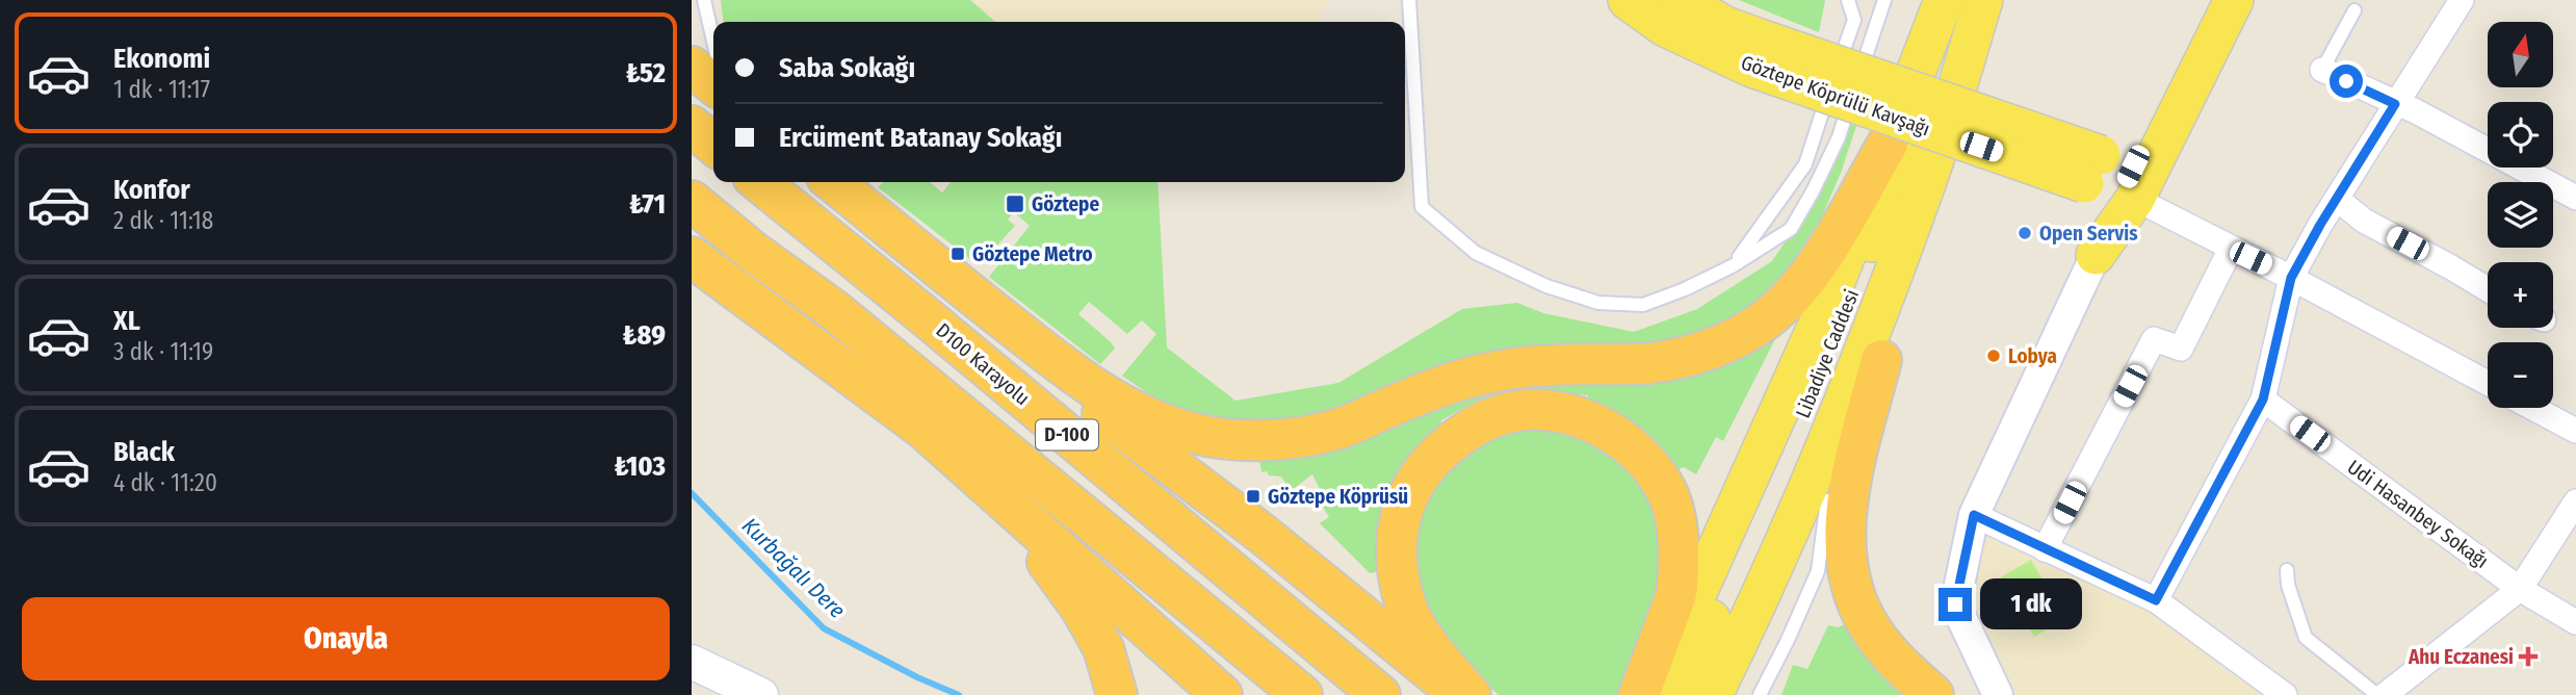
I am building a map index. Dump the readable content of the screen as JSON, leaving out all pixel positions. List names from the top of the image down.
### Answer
{
  "streets": {
    "highway": ["D100 Karayolu", "D-100"],
    "main road": ["Göztepe Köprülü Kavşağı", "Libadiye Caddesi"],
    "street": ["Udi Hasanbey Sokağı"]
  },
  "water": ["Kurbağalı Dere"],
  "places": {
    "transit": ["Göztepe", "Göztepe Metro", "Göztepe Köprüsü"],
    "other": ["Open Servis", "Lobya"],
    "health": ["Ahu Eczanesi"]
  },
  "north": "top",
  "page": {
    "list": [
      {
        "name": "Ekonomi",
        "note": "1 dk · 11:17",
        "value": "₺52"
      },
      {
        "name": "Konfor",
        "note": "2 dk · 11:18",
        "value": "₺71"
      },
      {
        "name": "XL",
        "note": "3 dk · 11:19",
        "value": "₺89"
      },
      {
        "name": "Black",
        "note": "4 dk · 11:20",
        "value": "₺103"
      }
    ],
    "map_buttons": ["+", "−"],
    "banner": ["Saba Sokağı", "Ercüment Batanay Sokağı"],
    "bubble": "1 dk",
    "buttons": "Onayla"
  }
}
